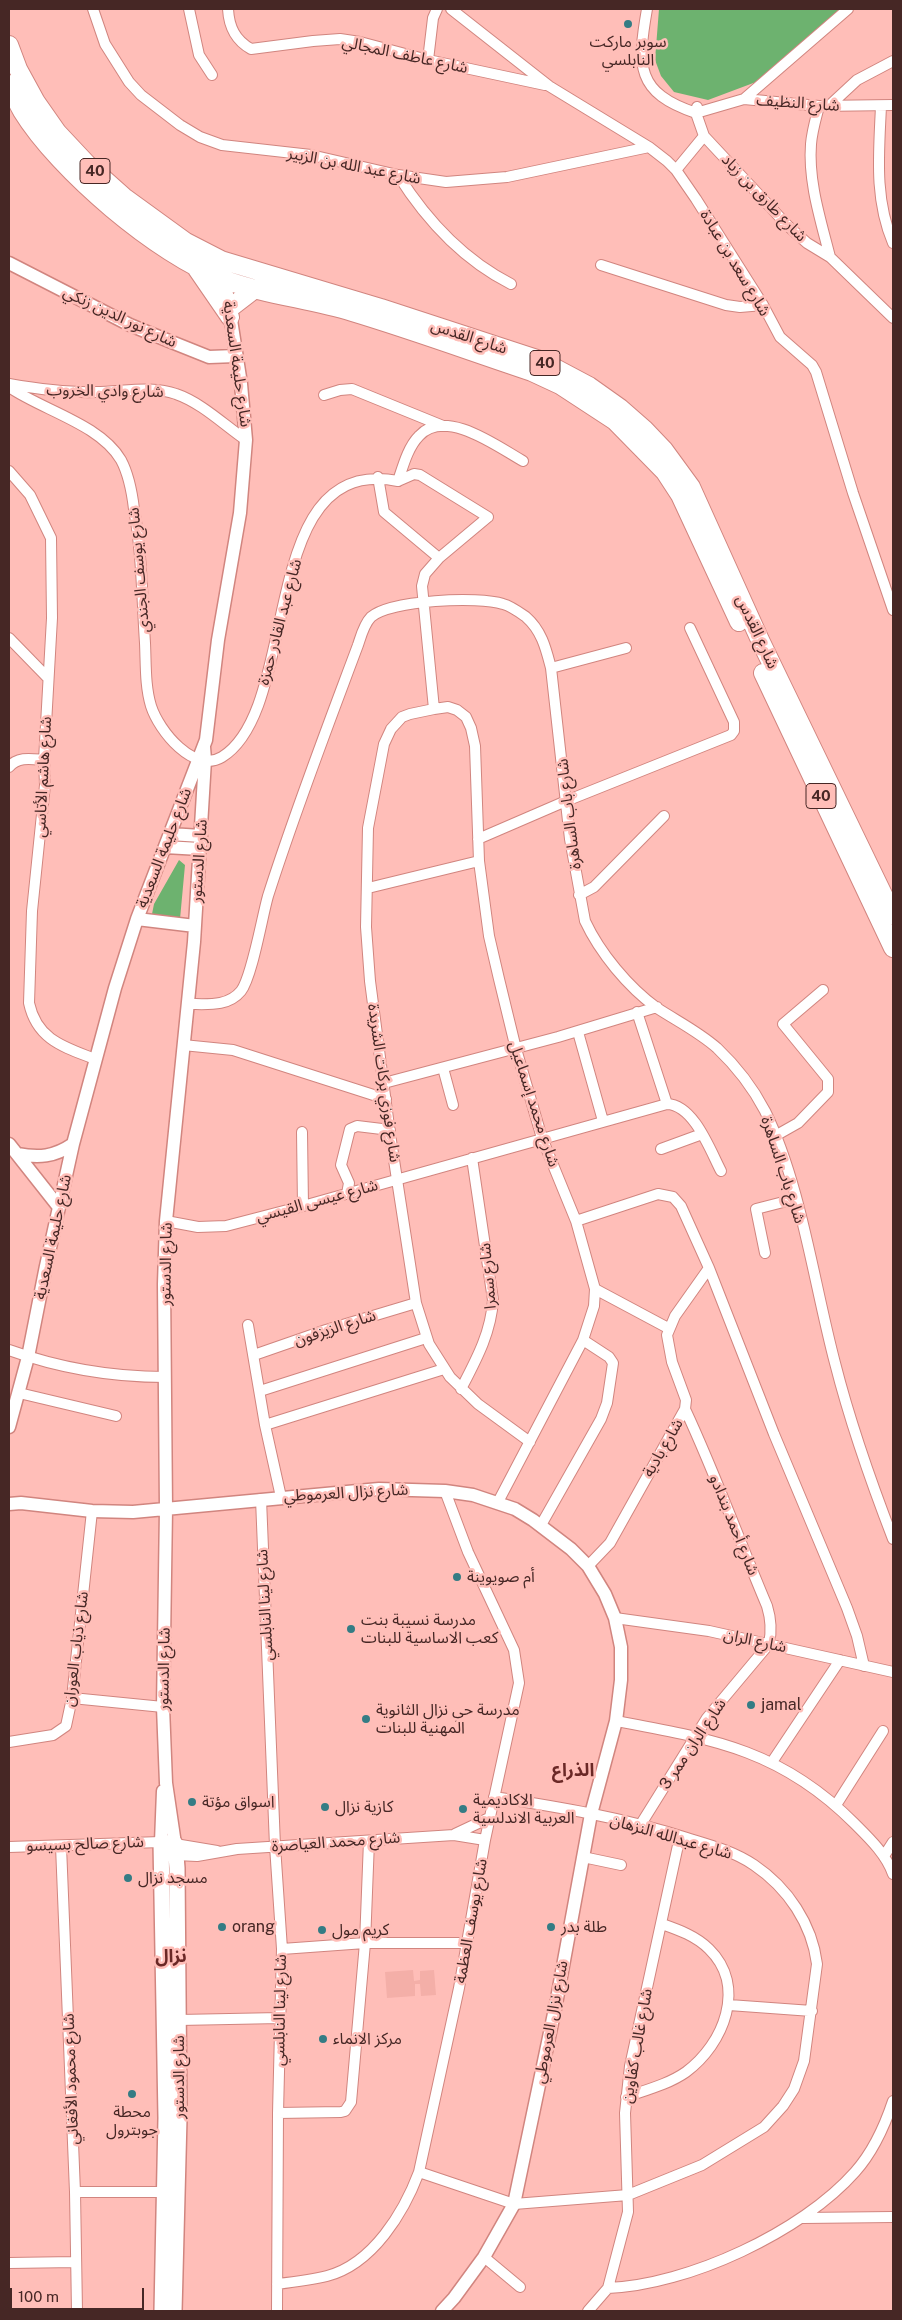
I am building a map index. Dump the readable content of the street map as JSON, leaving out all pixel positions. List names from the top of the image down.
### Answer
{
  "streets": {
    "highway": ["40", "شارع القدس"],
    "main road": ["شارع الدستور"],
    "street": [
      "شارع عاطف المجالي",
      "شارع النظيف",
      "شارع عبد الله بن الزبير",
      "شارع طارق بن زياد",
      "شارع سعد بن عبادة",
      "شارع نور الدين زنكي",
      "شارع حليمة السعدية",
      "شارع وادي الخروب",
      "شارع يوسف الجندي",
      "شارع عبد القادر حمزة",
      "شارع هاشم الأتاسي",
      "شارع باب الساهرة",
      "شارع فوزي بركات الشريدة",
      "شارع محمد إسماعيل",
      "شارع عيسى القيسي",
      "شارع سمرا",
      "شارع الزيزفون",
      "شارع بادية",
      "شارع نزال العرموطي",
      "شارع أحمد بندادو",
      "شارع لينا النابلسي",
      "شارع الران",
      "شارع ذياب العوران",
      "شارع الران ممر 3",
      "شارع عبدالله النزهان",
      "شارع محمد العياصرة",
      "شارع صالح بسيسو",
      "شارع يوسف العظمة",
      "شارع غالب كفاوين",
      "شارع محمود الأفغاني"
    ]
  },
  "crossings": [
    ["شارع عاطف المجالي", "شارع سعد بن عبادة"],
    ["شارع النظيف", "شارع طارق بن زياد"],
    ["شارع عبد الله بن الزبير", "شارع سعد بن عبادة"],
    ["شارع نور الدين زنكي", "شارع حليمة السعدية"],
    ["شارع القدس", "شارع حليمة السعدية"],
    ["شارع حليمة السعدية", "شارع وادي الخروب"],
    ["شارع حليمة السعدية", "شارع يوسف الجندي"],
    ["شارع حليمة السعدية", "شارع عبد القادر حمزة"],
    ["شارع حليمة السعدية", "شارع هاشم الأتاسي"],
    ["شارع حليمة السعدية", "شارع الدستور"],
    ["شارع وادي الخروب", "شارع يوسف الجندي"],
    ["شارع يوسف الجندي", "شارع عبد القادر حمزة"],
    ["شارع يوسف الجندي", "شارع الدستور"],
    ["شارع عبد القادر حمزة", "شارع الدستور"],
    ["شارع باب الساهرة", "شارع الدستور"],
    ["شارع الدستور", "شارع عيسى القيسي"],
    ["شارع الدستور", "شارع نزال العرموطي"],
    ["شارع الدستور", "شارع محمد العياصرة"],
    ["شارع الدستور", "شارع صالح بسيسو"],
    ["شارع فوزي بركات الشريدة", "شارع محمد إسماعيل"],
    ["شارع فوزي بركات الشريدة", "شارع عيسى القيسي"],
    ["شارع فوزي بركات الشريدة", "شارع سمرا"],
    ["شارع فوزي بركات الشريدة", "شارع الزيزفون"],
    ["شارع محمد إسماعيل", "شارع عيسى القيسي"],
    ["شارع محمد إسماعيل", "شارع نزال العرموطي"],
    ["شارع عيسى القيسي", "شارع سمرا"],
    ["شارع بادية", "شارع نزال العرموطي"],
    ["شارع بادية", "شارع أحمد بندادو"],
    ["شارع نزال العرموطي", "شارع لينا النابلسي"],
    ["شارع نزال العرموطي", "شارع الران"],
    ["شارع نزال العرموطي", "شارع ذياب العوران"],
    ["شارع نزال العرموطي", "شارع عبدالله النزهان"],
    ["شارع نزال العرموطي", "شارع يوسف العظمة"],
    ["شارع أحمد بندادو", "شارع الران"],
    ["شارع أحمد بندادو", "شارع الران ممر 3"],
    ["شارع لينا النابلسي", "شارع محمد العياصرة"],
    ["شارع لينا النابلسي", "شارع يوسف العظمة"],
    ["شارع الران", "شارع الران ممر 3"],
    ["شارع الران ممر 3", "شارع عبدالله النزهان"],
    ["شارع عبدالله النزهان", "شارع يوسف العظمة"],
    ["شارع عبدالله النزهان", "شارع غالب كفاوين"],
    ["شارع محمد العياصرة", "شارع صالح بسيسو"],
    ["شارع محمد العياصرة", "شارع يوسف العظمة"],
    ["شارع صالح بسيسو", "شارع محمود الأفغاني"]
  ],
  "districts": ["الذراع", "نزال"],
  "places": [
    "سوبر ماركت النابلسي",
    "أم صويوينة",
    "مدرسة نسيبة بنت كعب الاساسية للبنات",
    "jamal",
    "مدرسة حي نزال الثانوية المهنية للبنات",
    "اسواق مؤتة",
    "كازية نزال",
    "الاكاديمية العربية الاندلسية",
    "مسجد نزال",
    "orang",
    "طلة بدر",
    "كريم مول",
    "مركز الانماء",
    "محطة جوبترول"
  ],
  "scale_bar": "100 m"
}
